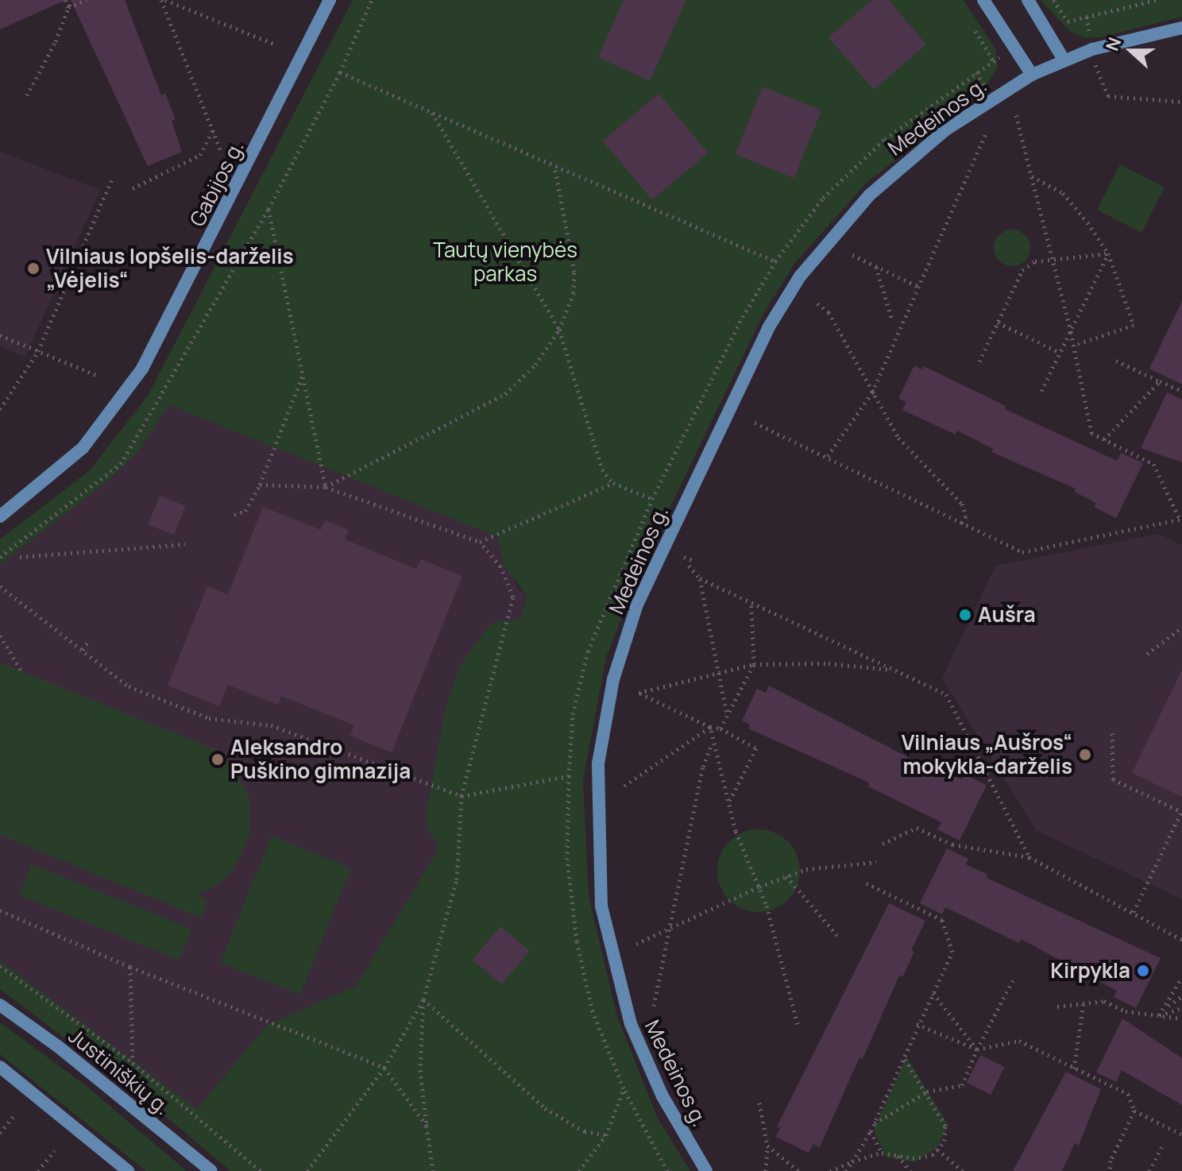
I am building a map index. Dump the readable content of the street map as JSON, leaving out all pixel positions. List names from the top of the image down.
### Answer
{
  "streets": {
    "street": ["Medeinos g.", "Gabijos g.", "Justiniškių g."]
  },
  "parks": ["Tautų vienybės parkas"],
  "places": [
    "Vilniaus lopšelis-darželis „Vėjelis“",
    "Aušra",
    "Vilniaus „Aušros“ mokykla-darželis",
    "Aleksandro Puškino gimnazija",
    "Kirpykla"
  ],
  "north": "left"
}
